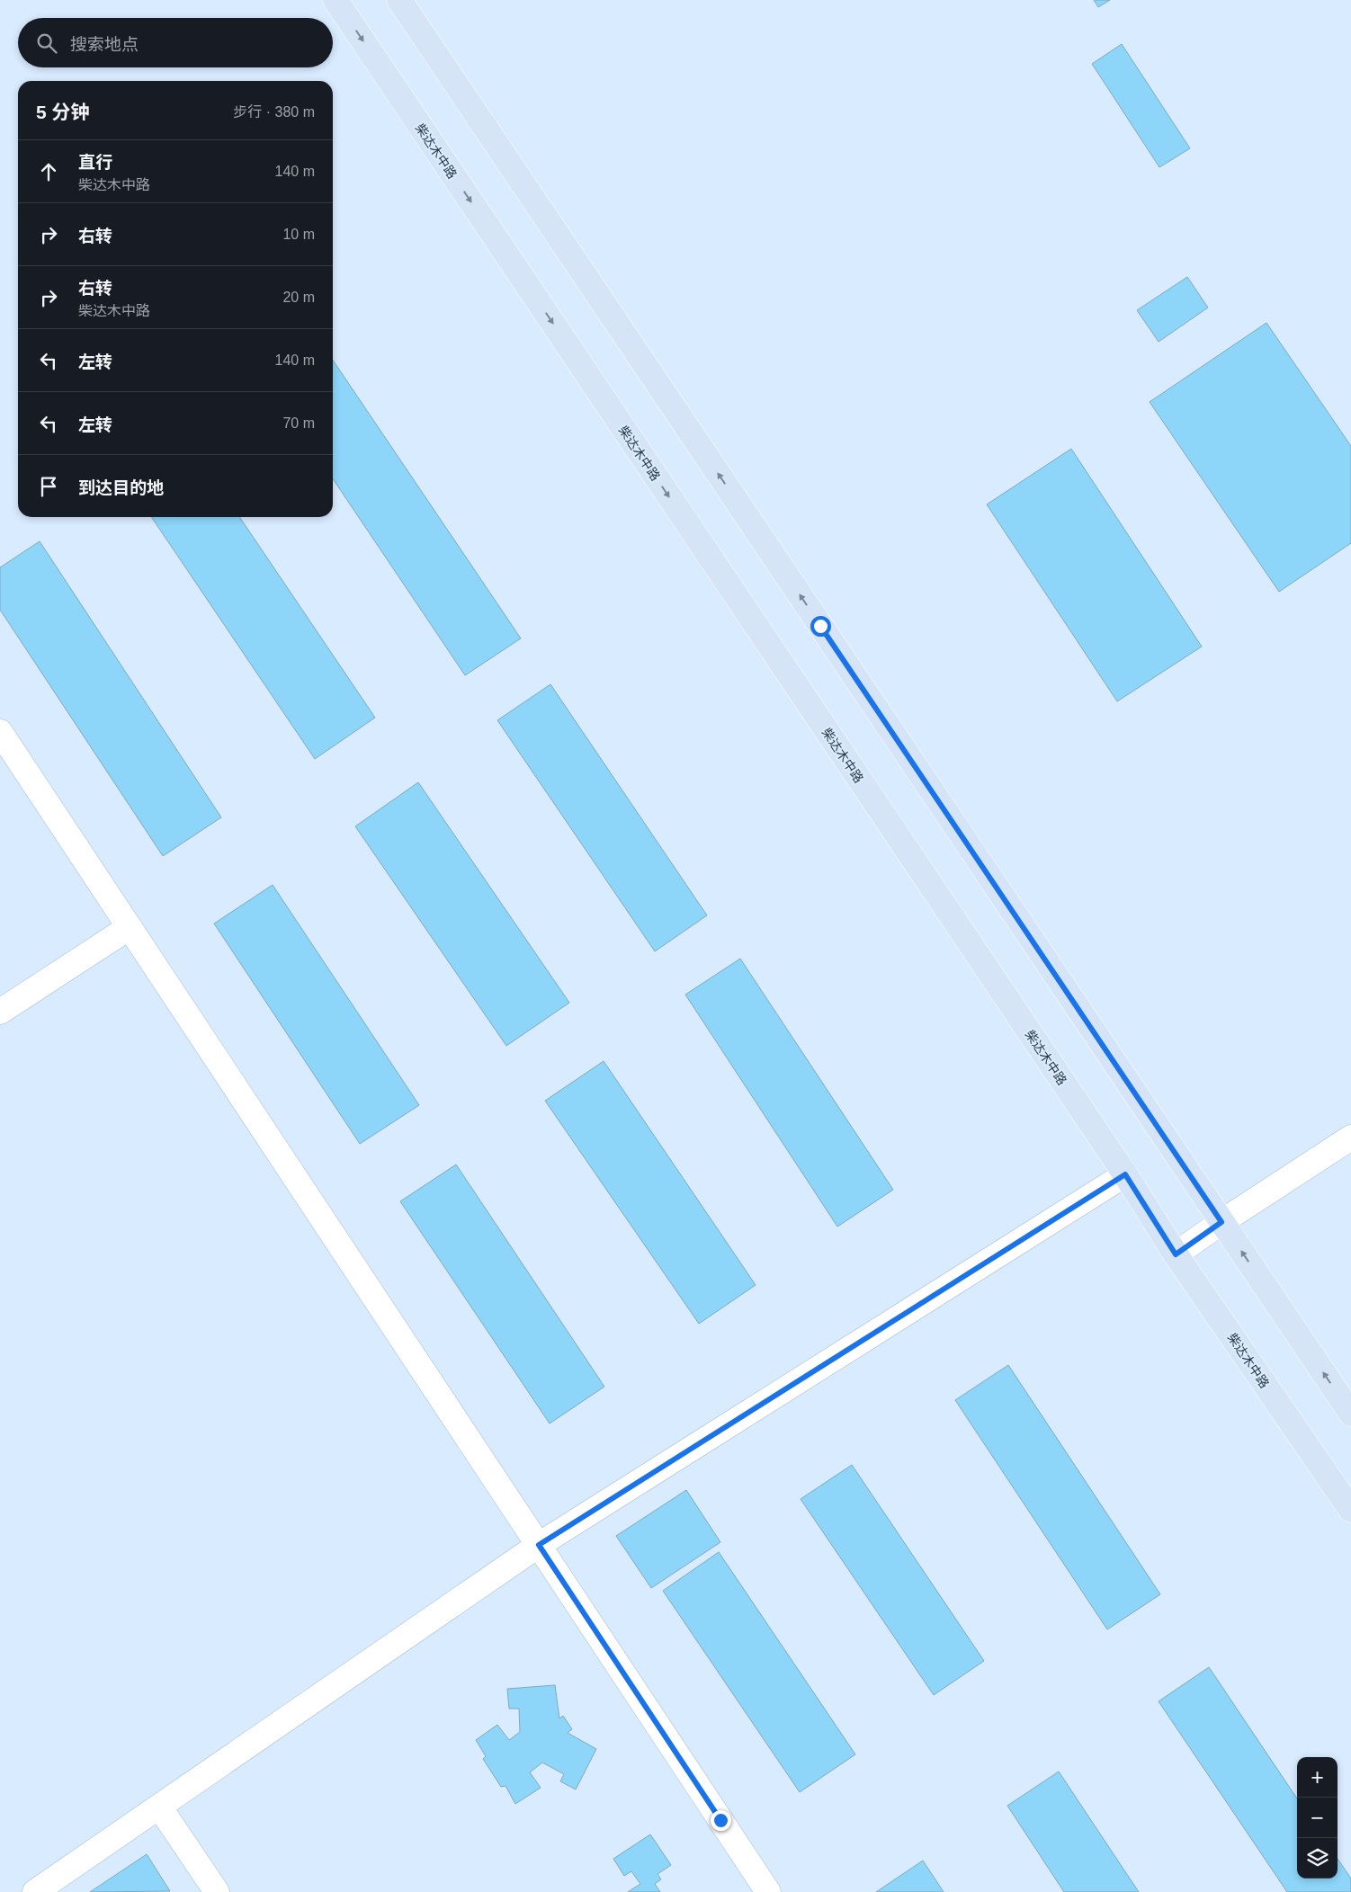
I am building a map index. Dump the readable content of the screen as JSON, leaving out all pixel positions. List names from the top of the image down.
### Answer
{
  "streets": {
    "main road": ["柴达木中路"]
  },
  "page": {
    "search": "搜索地点",
    "heading": ["5 分钟", "步行 · 380 m"],
    "list": [
      ["直行", "柴达木中路", "140 m"],
      ["右转", "10 m"],
      ["右转", "柴达木中路", "20 m"],
      ["左转", "140 m"],
      ["左转", "70 m"],
      "到达目的地"
    ],
    "map_buttons": ["+", "−"]
  }
}
